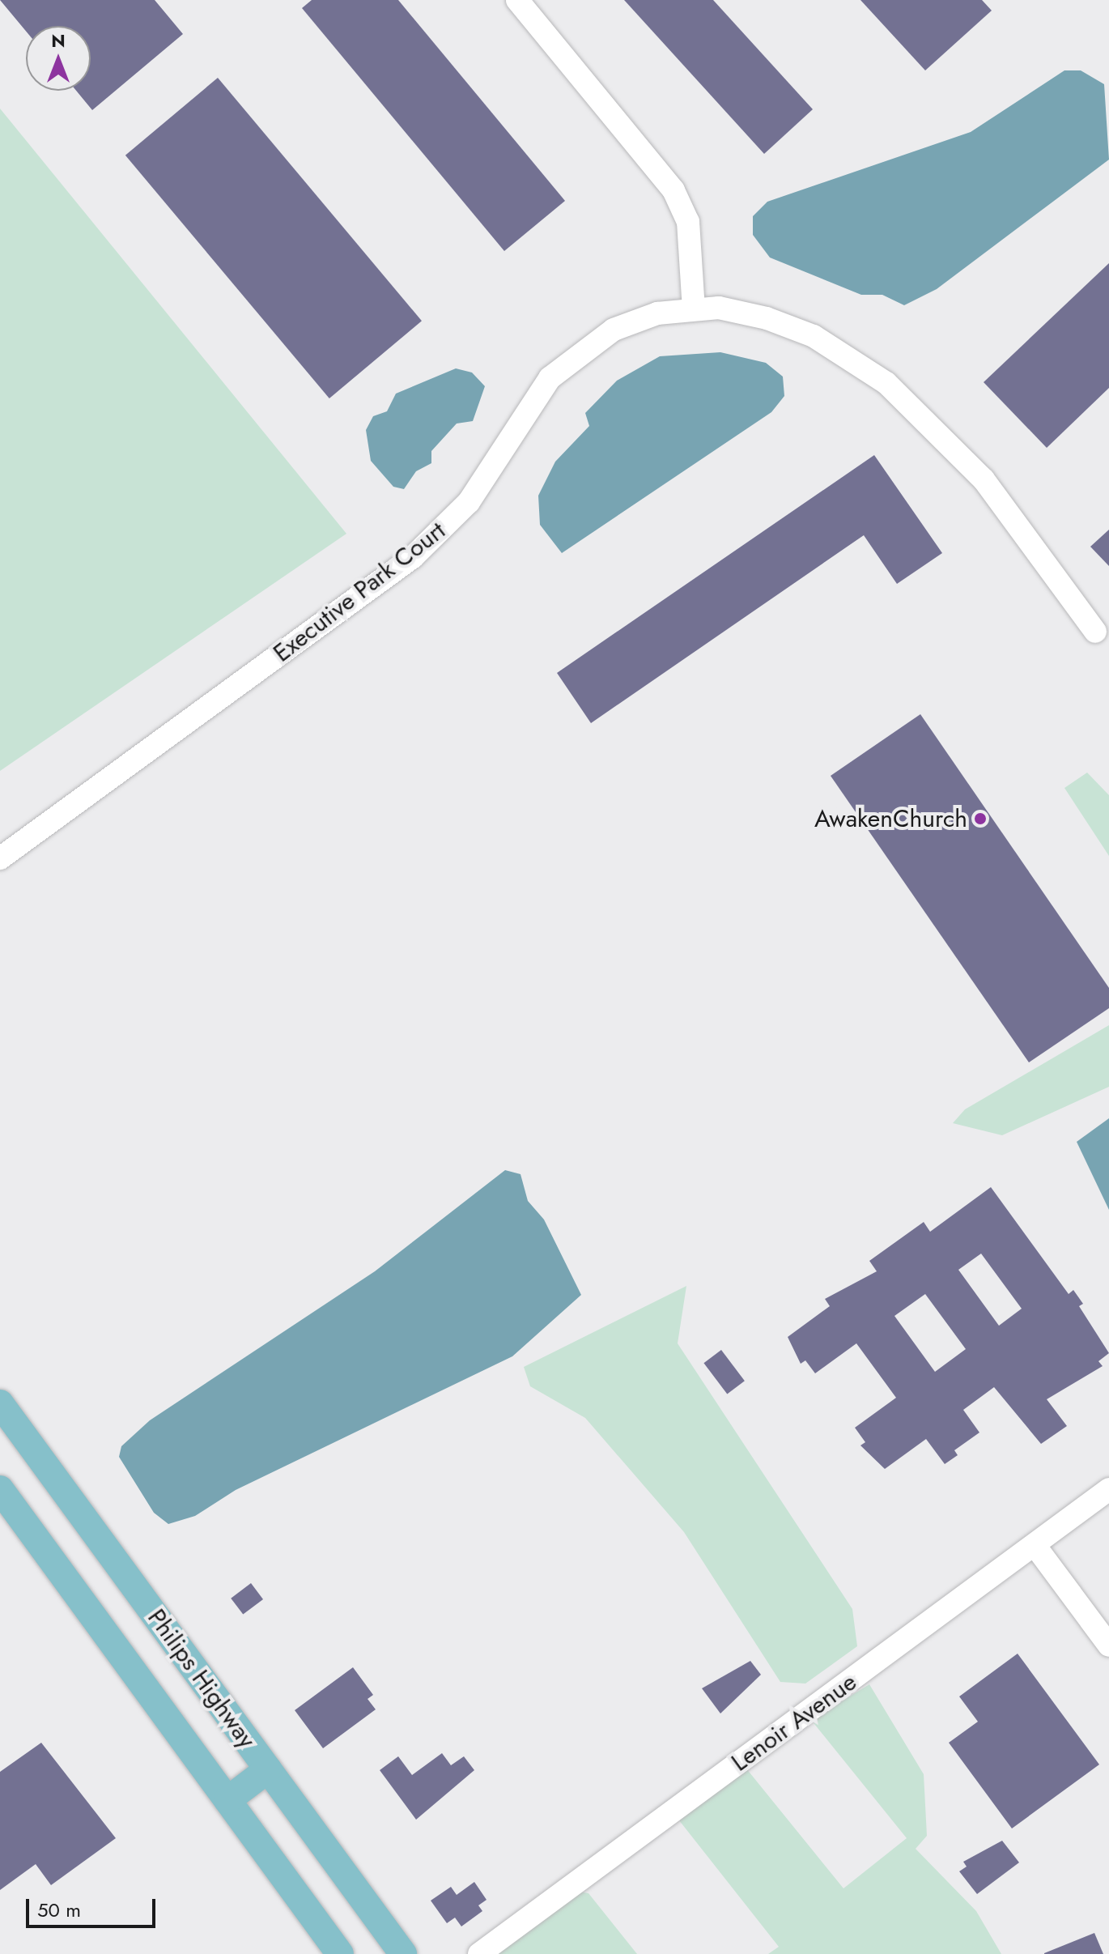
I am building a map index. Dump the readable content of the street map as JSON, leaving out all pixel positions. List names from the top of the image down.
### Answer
{
  "streets": {
    "main road": ["Philips Highway"],
    "street": ["Executive Park Court", "Lenoir Avenue"]
  },
  "places": ["AwakenChurch"],
  "scale_bar": "50 m",
  "north": "top"
}
